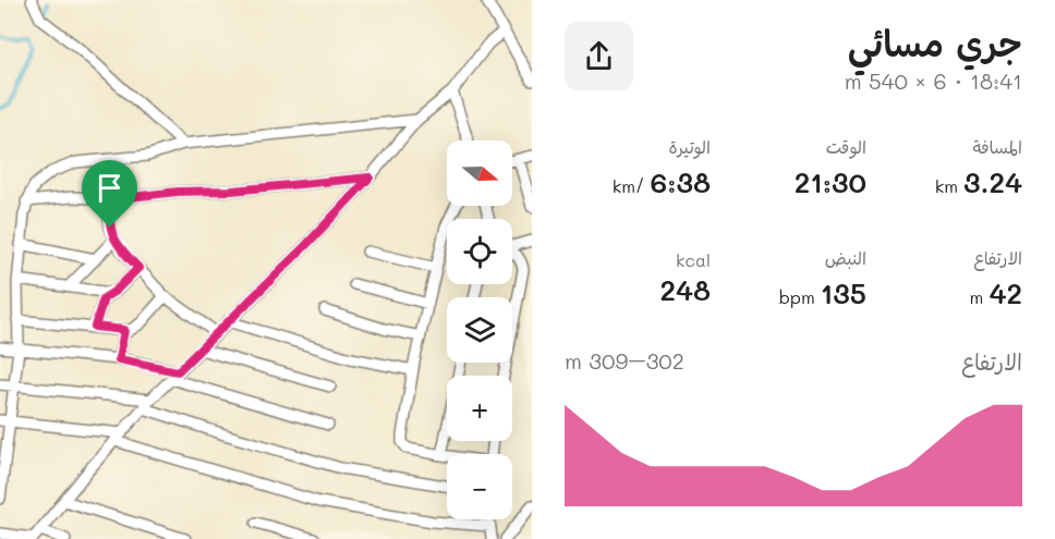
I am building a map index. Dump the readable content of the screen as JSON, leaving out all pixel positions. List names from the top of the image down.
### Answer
{
  "north": "right",
  "page": {
    "heading": ["جري مسائي", "18:41 · 6 × 540 m"],
    "stats": [
      ["المسافة", "3.24 km"],
      ["الوقت", "21:30"],
      ["الوتيرة", "6:38 /km"],
      ["الارتفاع", "42 m"],
      ["النبض", "135 bpm"],
      ["kcal", "248"]
    ],
    "map_buttons": ["+", "−"],
    "chart": ["الارتفاع", "302–309 m"]
  }
}
